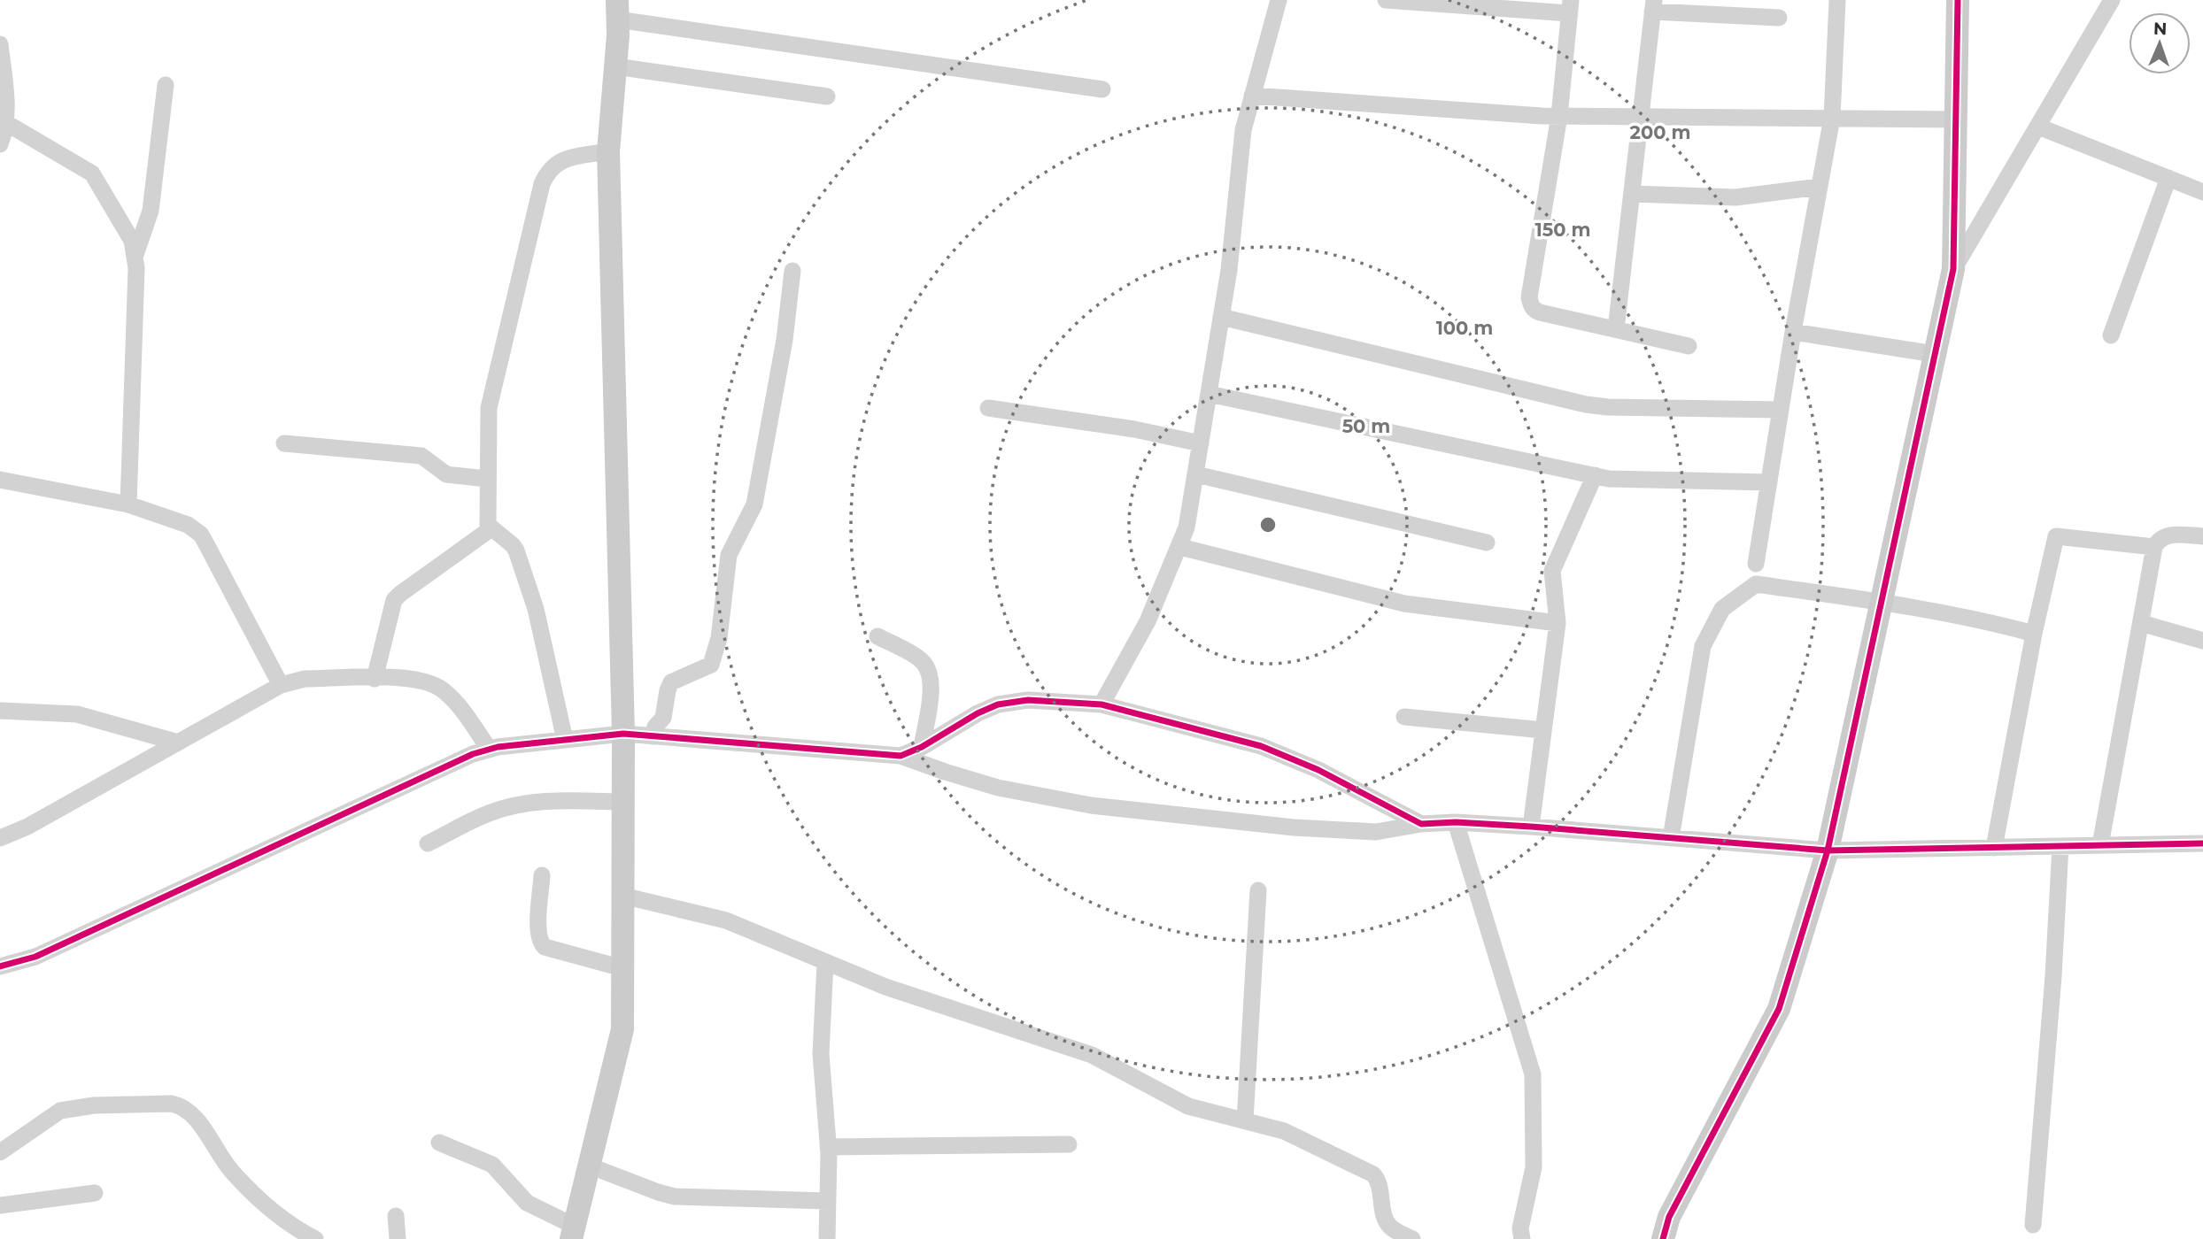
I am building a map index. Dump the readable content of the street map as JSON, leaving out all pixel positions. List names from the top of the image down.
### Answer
{
  "north": "top",
  "rings": [
    "200 m",
    "150 m",
    "100 m",
    "50 m"
  ]
}
